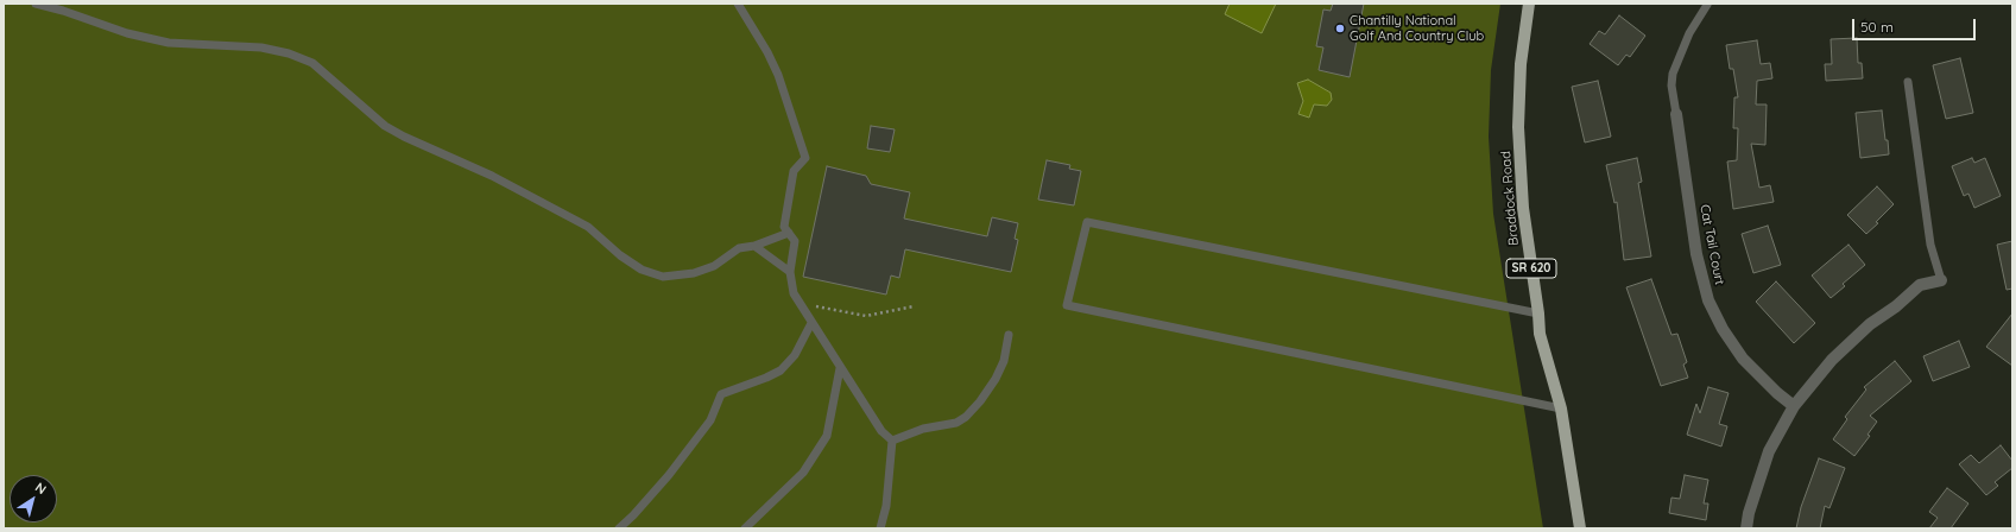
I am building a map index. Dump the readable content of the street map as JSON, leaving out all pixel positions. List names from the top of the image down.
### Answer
{
  "streets": {
    "main road": ["Braddock Road", "SR 620"],
    "street": ["Cat Tail Court"]
  },
  "places": ["Chantilly National Golf And Country Club"],
  "scale_bar": "50 m",
  "north": "top right"
}
